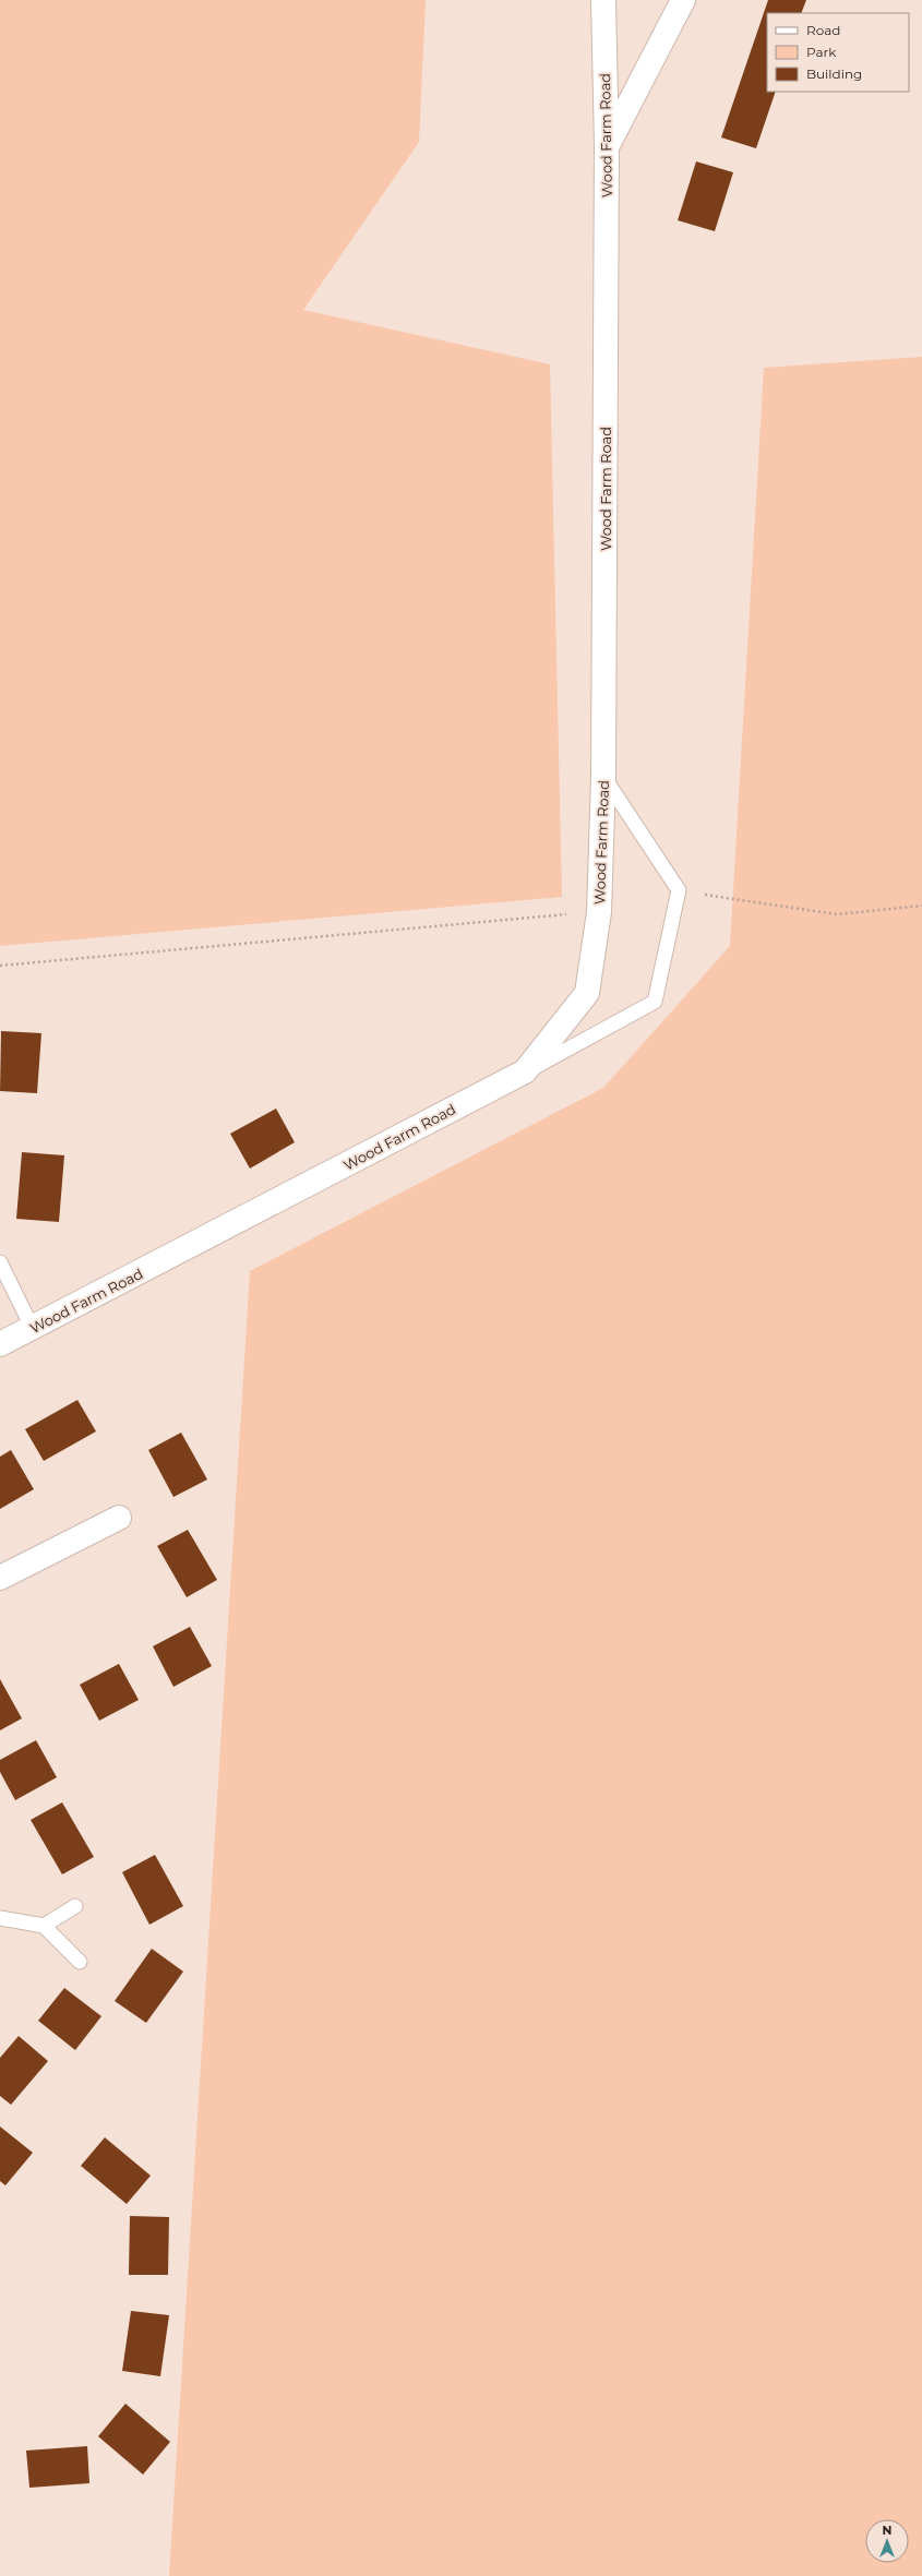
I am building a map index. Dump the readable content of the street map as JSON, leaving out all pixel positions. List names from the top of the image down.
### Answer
{
  "streets": {
    "street": ["Wood Farm Road"]
  },
  "legend": ["Road", "Park", "Building"],
  "north": "top"
}
